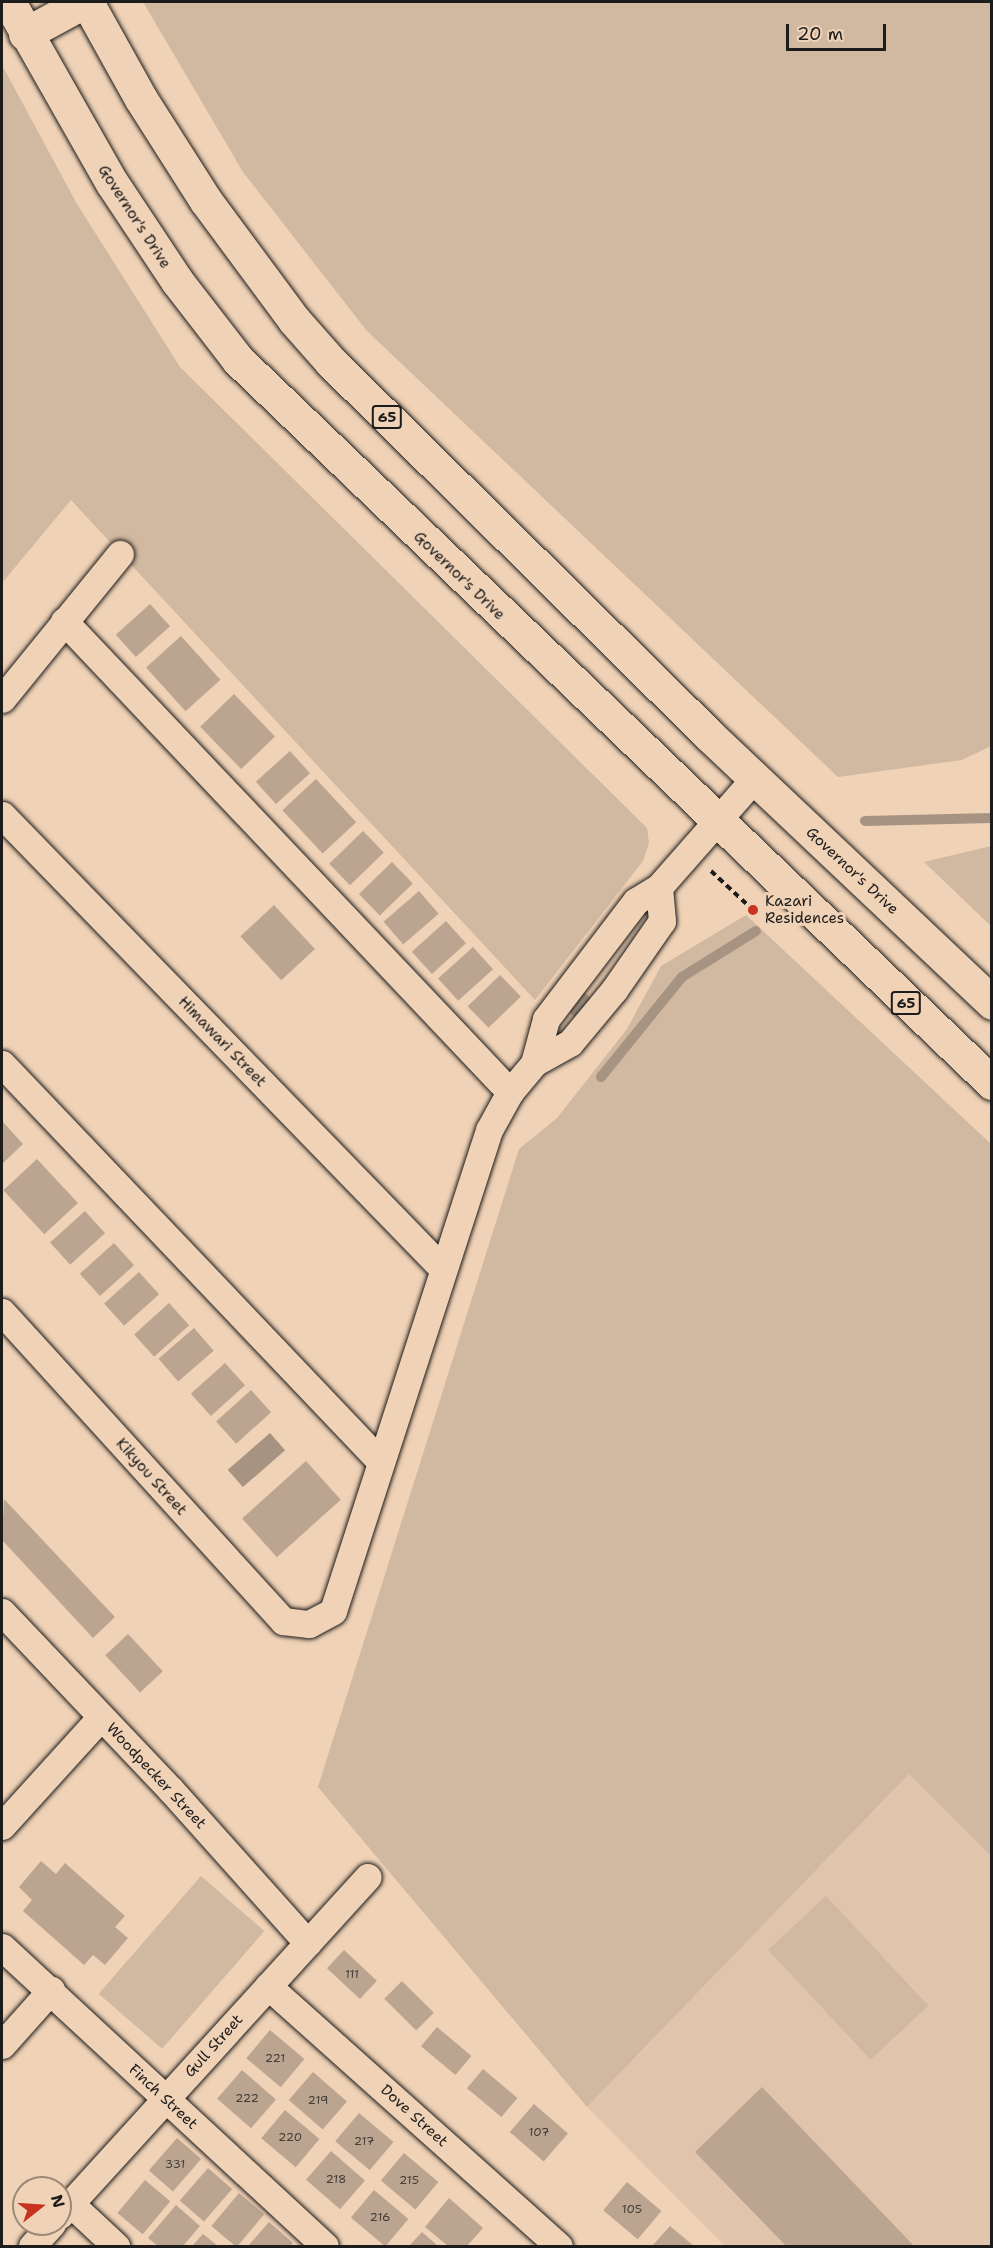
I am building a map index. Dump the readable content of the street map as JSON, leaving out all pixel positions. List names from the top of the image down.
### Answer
{
  "streets": {
    "main road": ["Governor's Drive", "65"],
    "street": [
      "Himawari Street",
      "Kikyou Street",
      "Woodpecker Street",
      "Gull Street",
      "Finch Street",
      "Dove Street"
    ]
  },
  "crossings": [
    ["Woodpecker Street", "Gull Street"],
    ["Gull Street", "Finch Street"],
    ["Gull Street", "Dove Street"]
  ],
  "places": ["Kazari Residences"],
  "house_numbers": [
    "111",
    "221",
    "222",
    "219",
    "107",
    "220",
    "217",
    "331",
    "218",
    "215",
    "105",
    "216"
  ],
  "scale_bar": "20 m",
  "north": "right"
}
